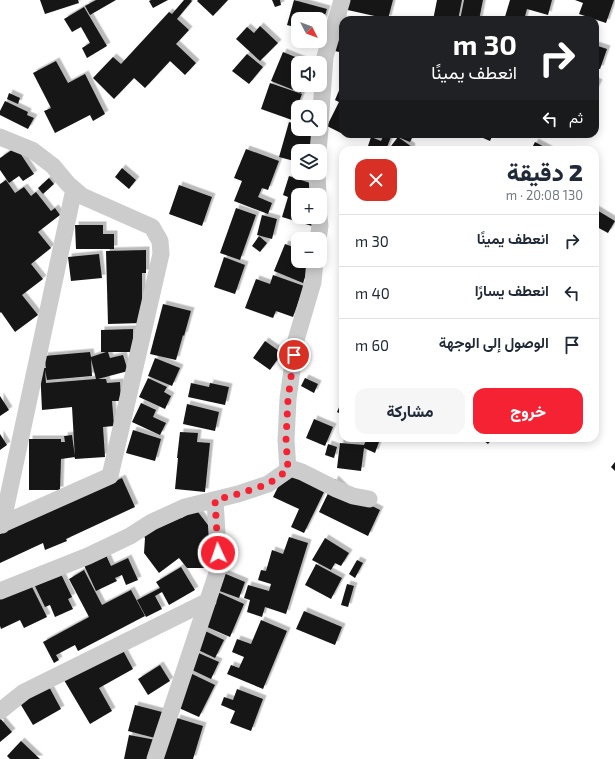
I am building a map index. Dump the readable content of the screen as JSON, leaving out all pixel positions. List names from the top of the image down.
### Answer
{
  "north": "bottom right",
  "page": {
    "map_buttons": ["+", "−"],
    "turn": ["30 m", "انعطف يمينًا"],
    "then": "ثم",
    "heading": ["2 دقيقة", "130 m · 20:08"],
    "list": [
      {
        "name": "انعطف يمينًا",
        "value": "30 m"
      },
      {
        "name": "انعطف يسارًا",
        "value": "40 m"
      },
      {
        "name": "الوصول إلى الوجهة",
        "value": "60 m"
      }
    ],
    "buttons": ["خروج", "مشاركة"]
  }
}
